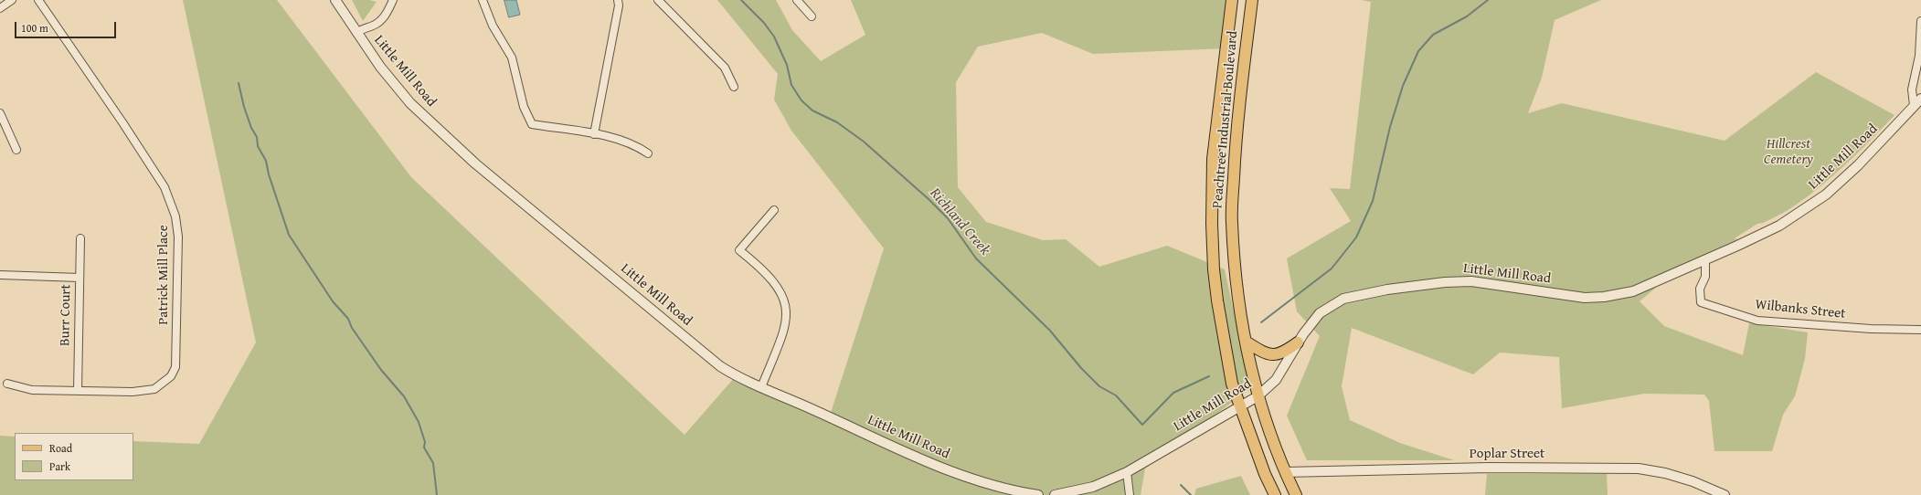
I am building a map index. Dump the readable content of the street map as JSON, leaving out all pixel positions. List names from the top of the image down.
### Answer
{
  "streets": {
    "main road": ["Peachtree Industrial Boulevard"],
    "street": [
      "Little Mill Road",
      "Patrick Mill Place",
      "Wilbanks Street",
      "Burr Court",
      "Poplar Street"
    ]
  },
  "crossings": [
    ["Little Mill Road", "Peachtree Industrial Boulevard"],
    ["Little Mill Road", "Wilbanks Street"],
    ["Peachtree Industrial Boulevard", "Poplar Street"],
    ["Patrick Mill Place", "Burr Court"]
  ],
  "water": ["Richland Creek"],
  "parks": ["Hillcrest Cemetery"],
  "legend": ["Road", "Park"],
  "scale_bar": "100 m"
}
